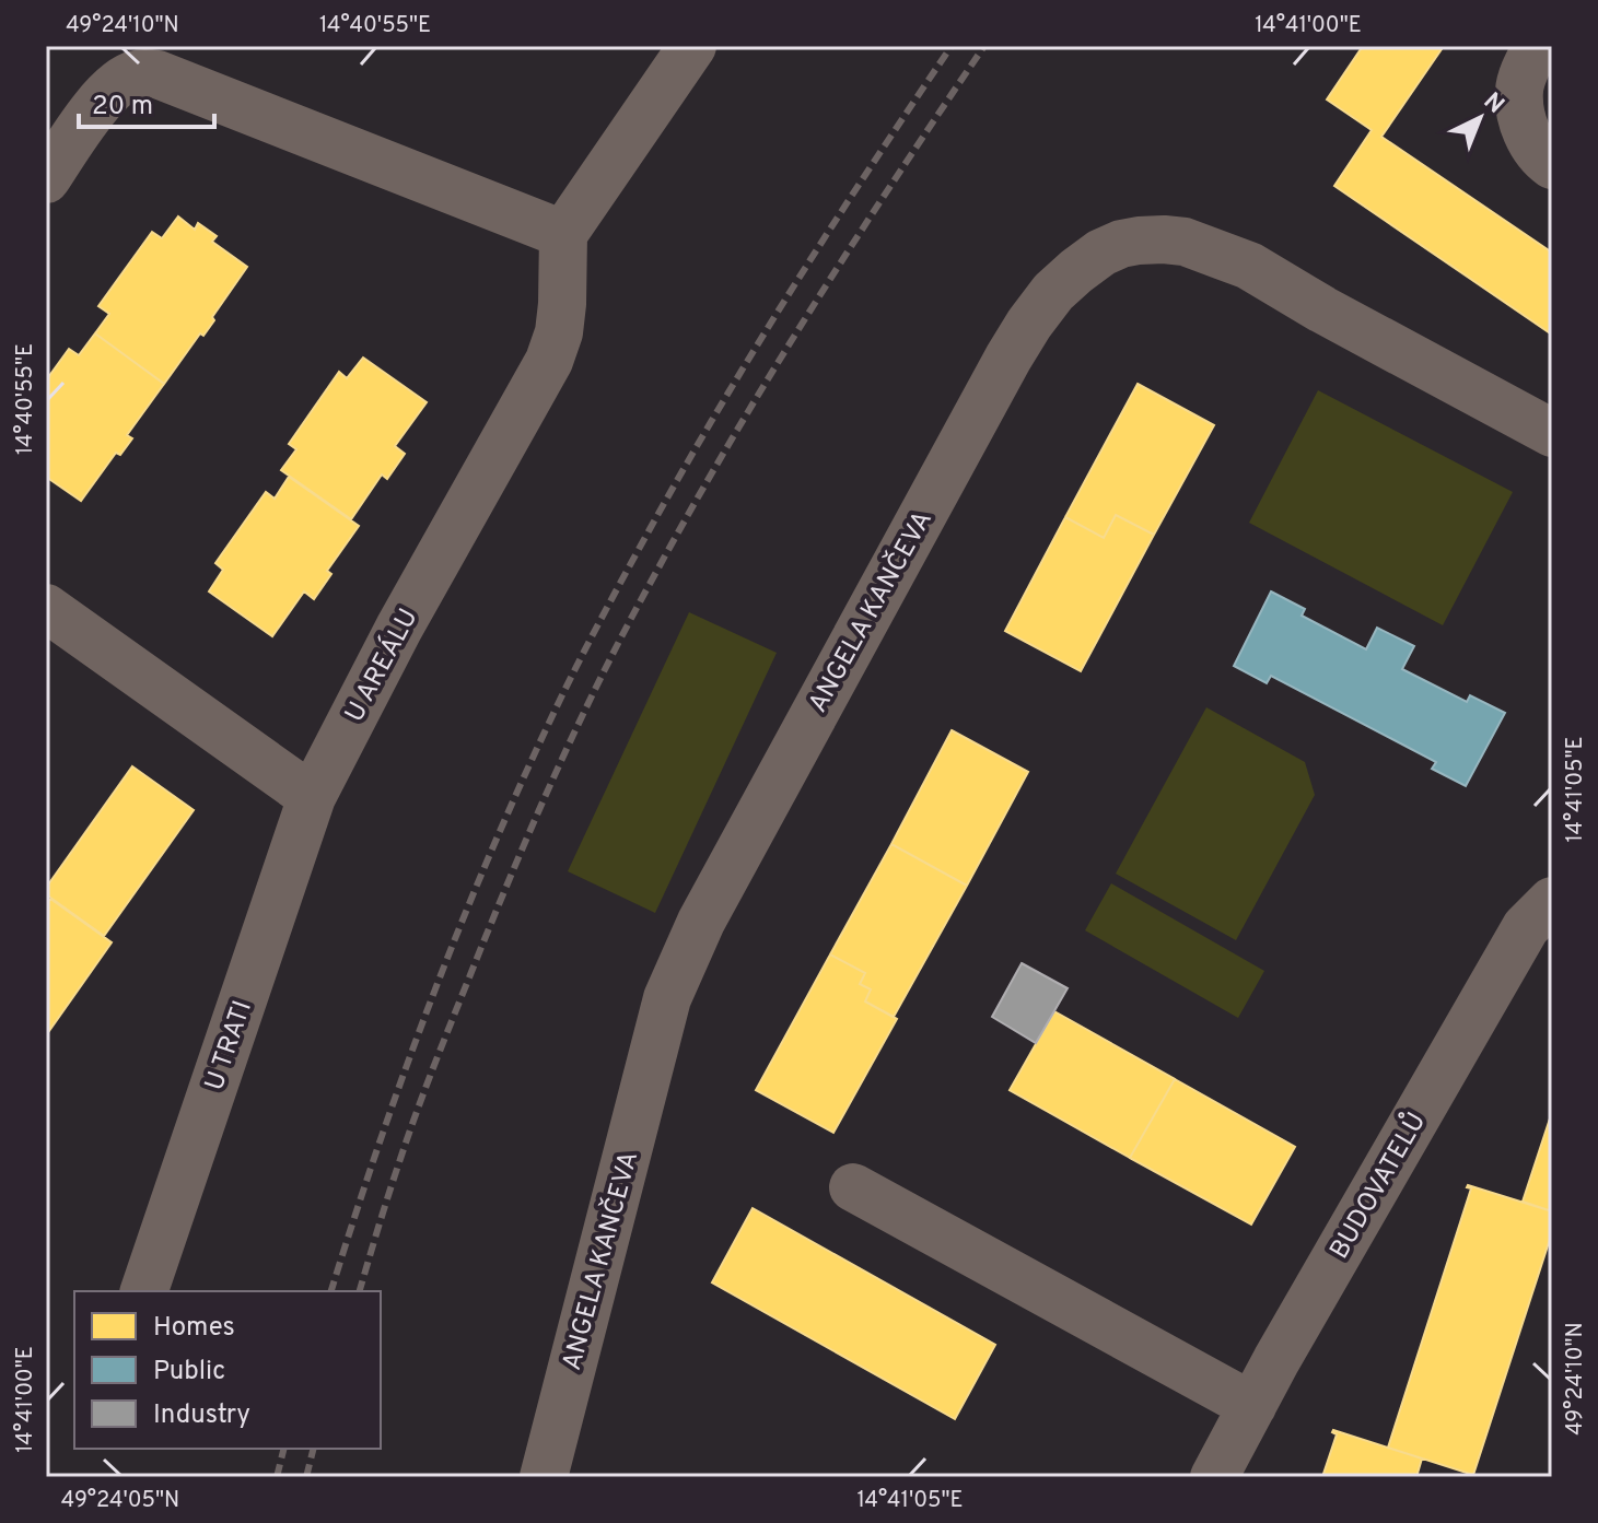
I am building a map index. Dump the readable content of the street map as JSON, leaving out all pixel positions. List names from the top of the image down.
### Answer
{
  "streets": {
    "street": [
      "ANGELA KANČEVA",
      "U AREÁLU",
      "U TRATI",
      "BUDOVATELŮ"
    ]
  },
  "crossings": [
    ["U AREÁLU", "U TRATI"]
  ],
  "legend": ["Homes", "Public", "Industry"],
  "scale_bar": "20 m",
  "north": "top right",
  "coordinates": [
    "49°24'10\"N",
    "14°40'55\"E",
    "14°41'00\"E",
    "14°41'05\"E",
    "49°24'05\"N"
  ]
}
